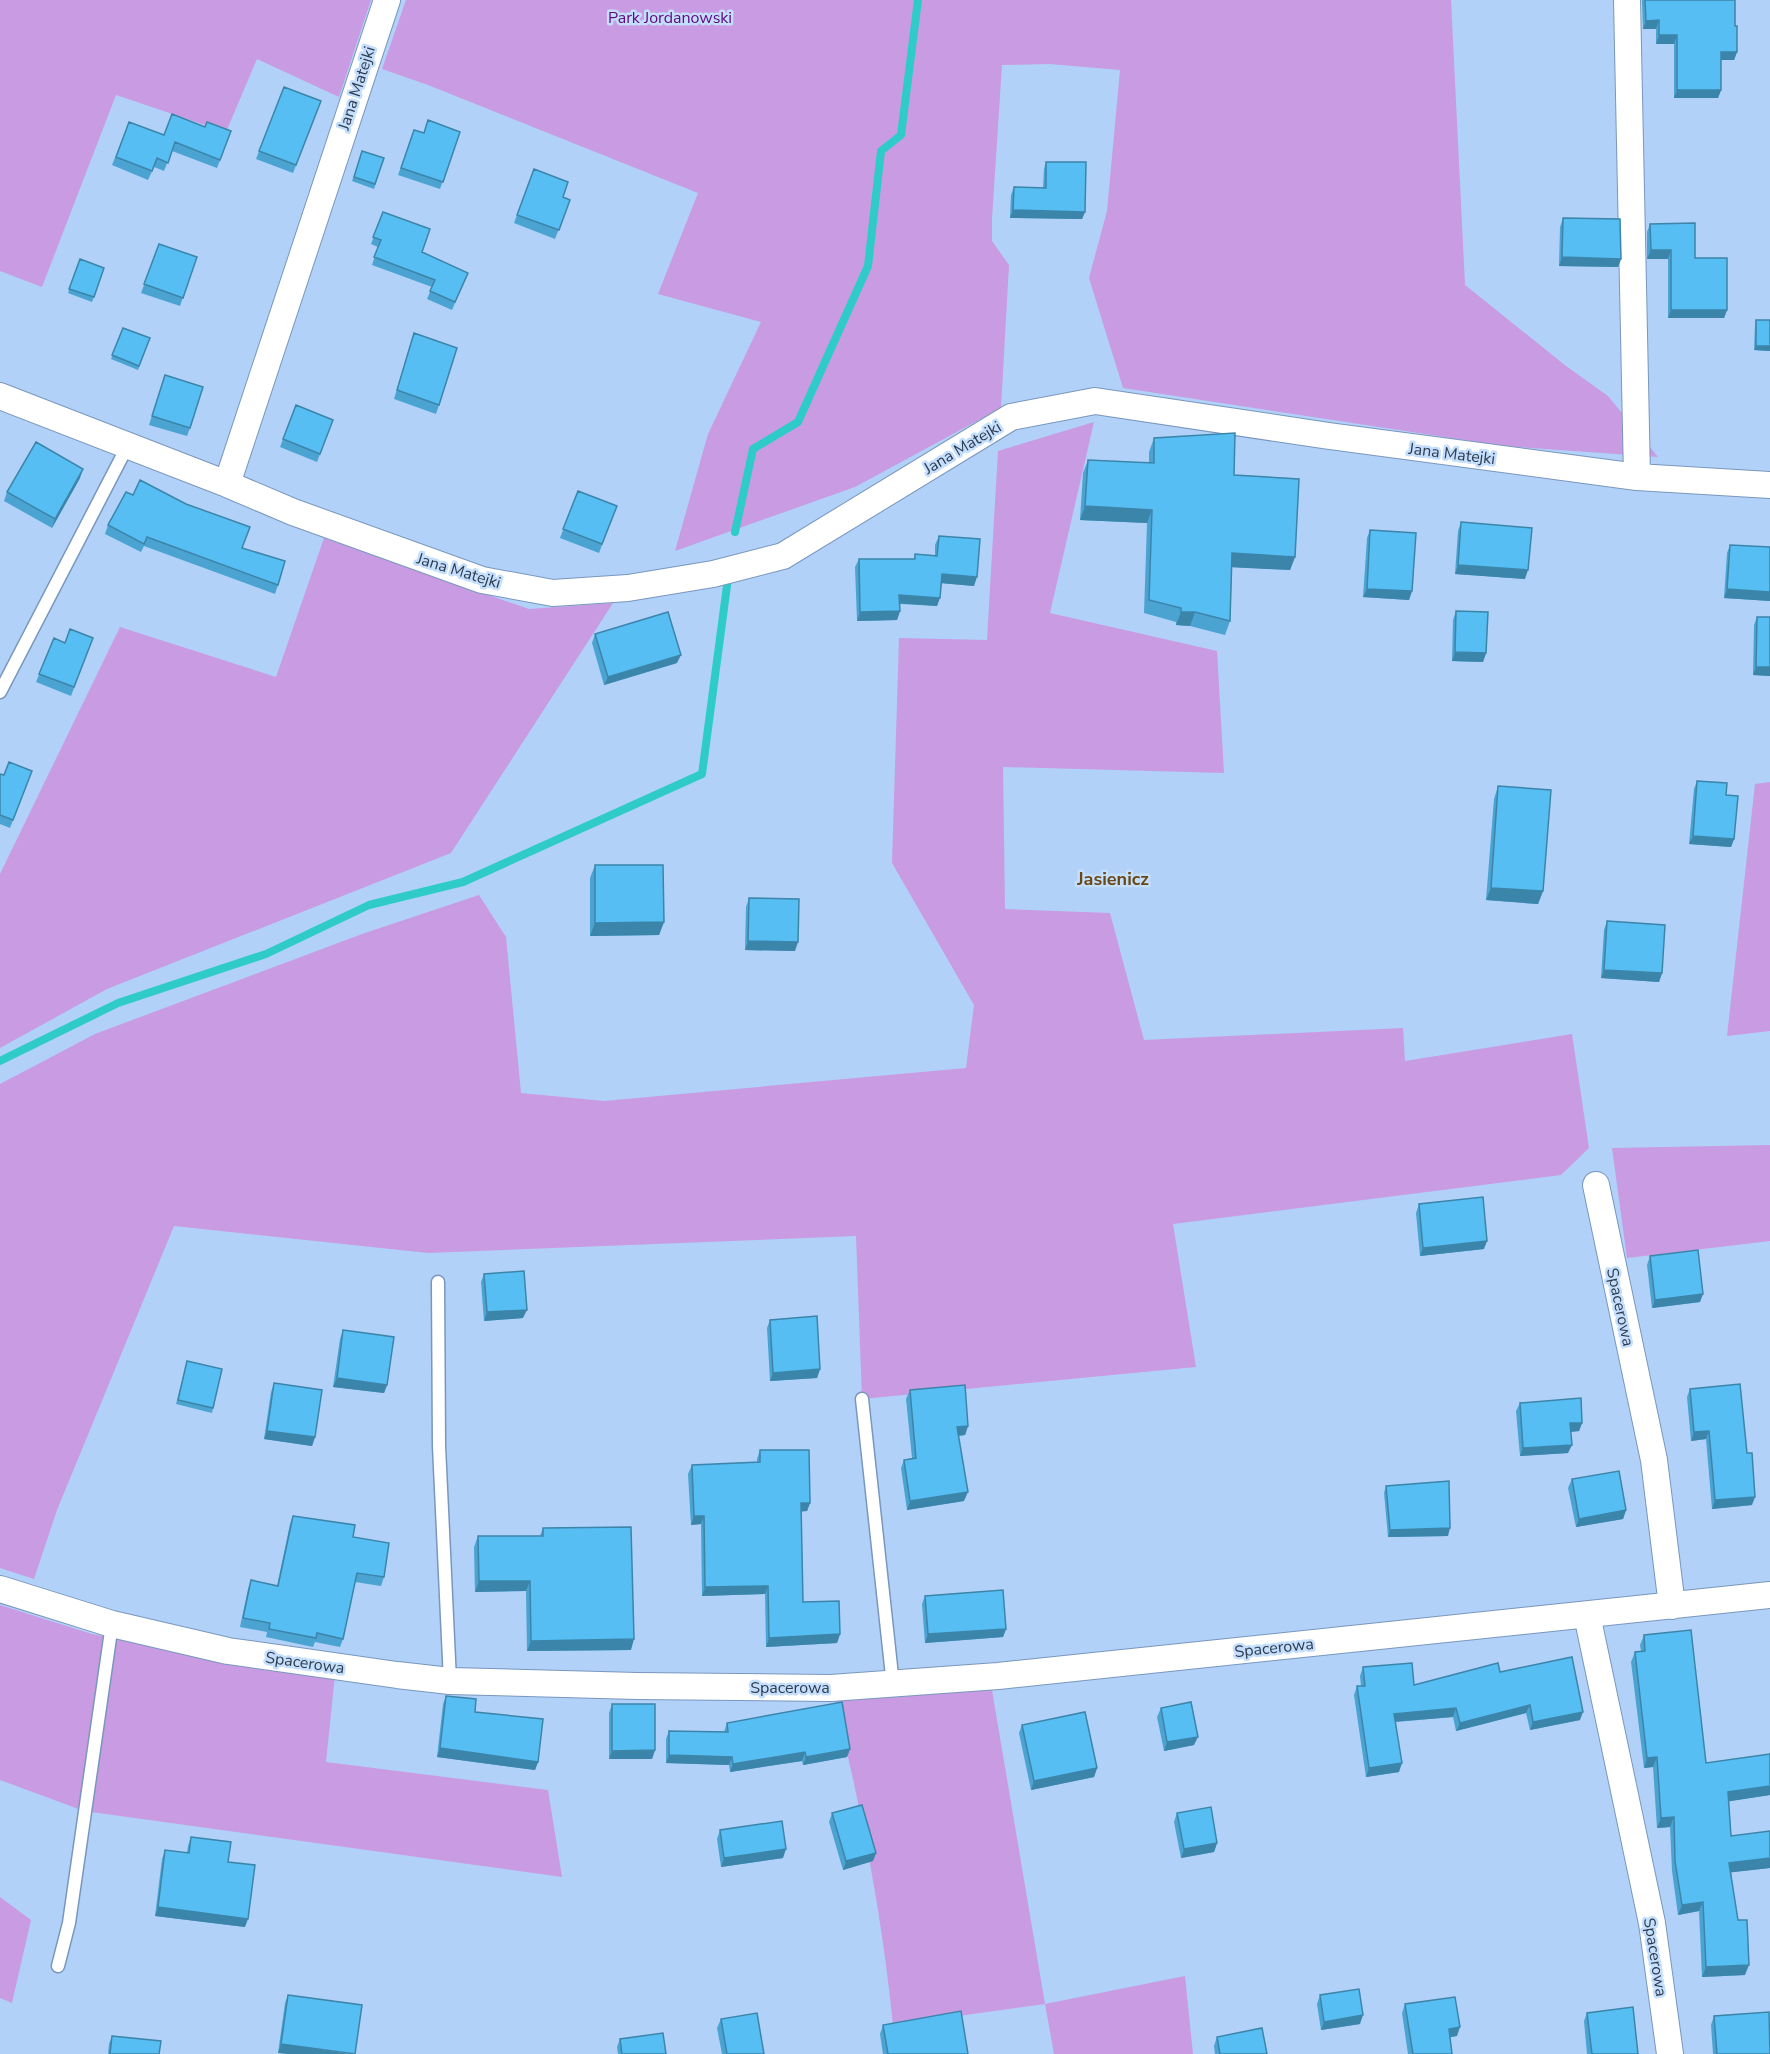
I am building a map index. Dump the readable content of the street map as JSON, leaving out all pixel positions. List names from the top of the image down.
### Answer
{
  "streets": {
    "street": ["Jana Matejki", "Spacerowa"]
  },
  "districts": ["Jasienicz"],
  "parks": ["Park Jordanowski"]
}
